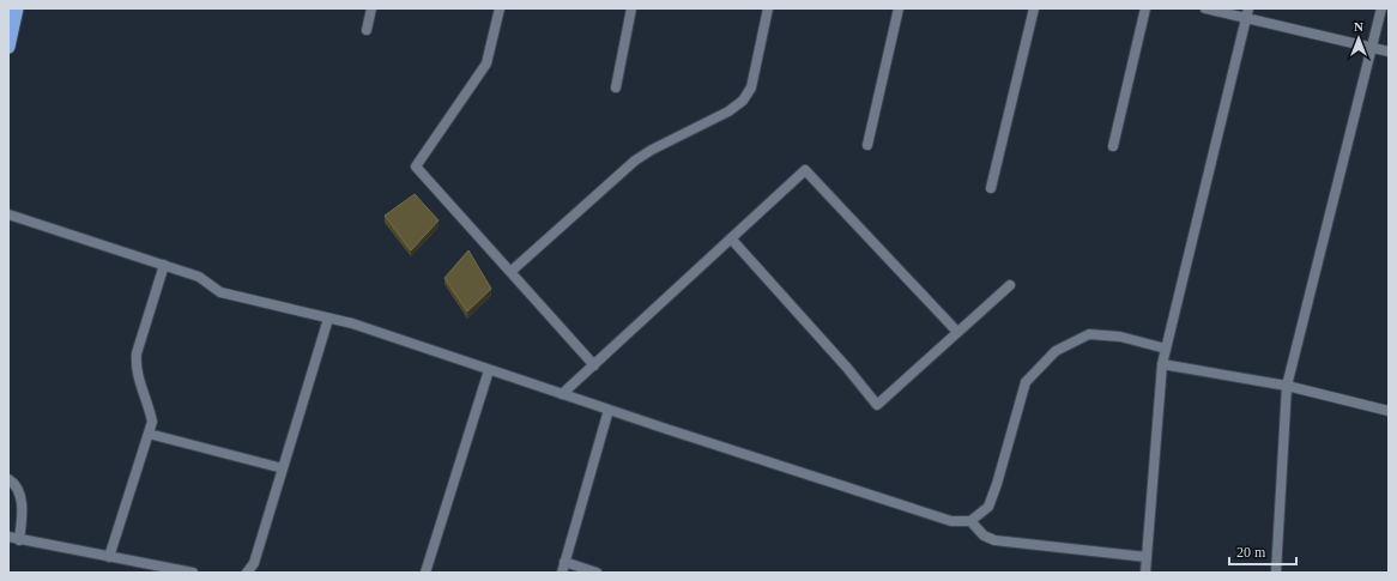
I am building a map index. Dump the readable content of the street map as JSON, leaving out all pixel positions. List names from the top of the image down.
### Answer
{
  "scale_bar": "20 m",
  "north": "top"
}
